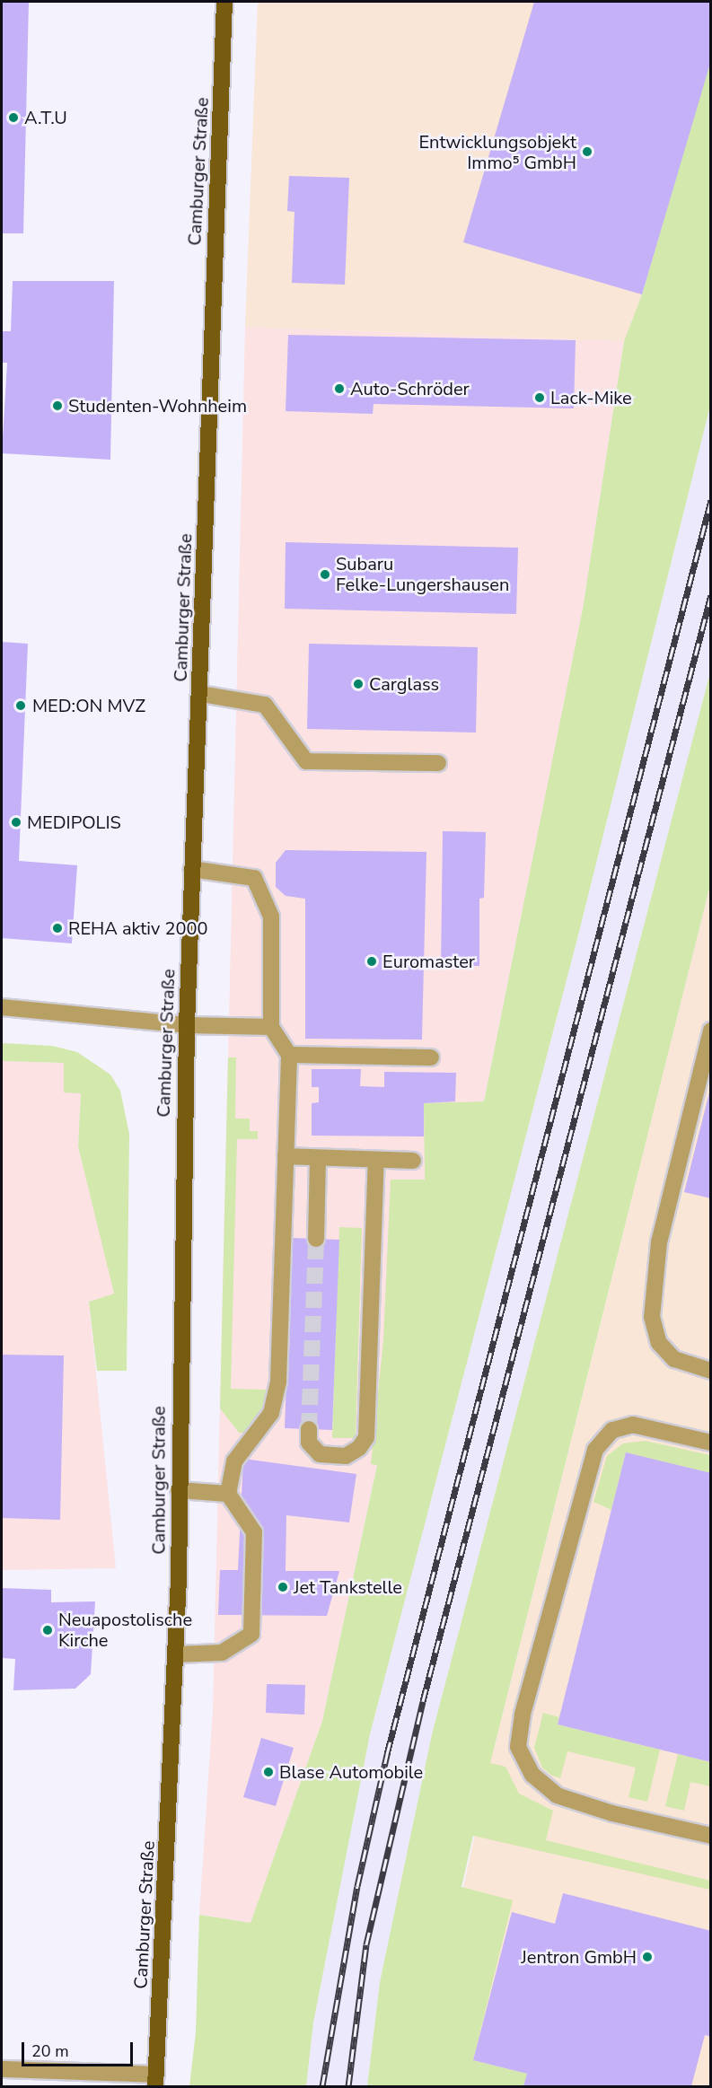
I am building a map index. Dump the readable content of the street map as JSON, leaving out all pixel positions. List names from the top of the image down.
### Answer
{
  "streets": {
    "main road": ["Camburger Straße"]
  },
  "places": [
    "A.T.U",
    "Entwicklungsobjekt Immo⁵ GmbH",
    "Auto-Schröder",
    "Lack-Mike",
    "Studenten-Wohnheim",
    "Subaru Felke-Lungershausen",
    "Carglass",
    "MED:ON MVZ",
    "MEDIPOLIS",
    "REHA aktiv 2000",
    "Euromaster",
    "Jet Tankstelle",
    "Neuapostolische Kirche",
    "Blase Automobile",
    "Jentron GmbH"
  ],
  "scale_bar": "20 m"
}
